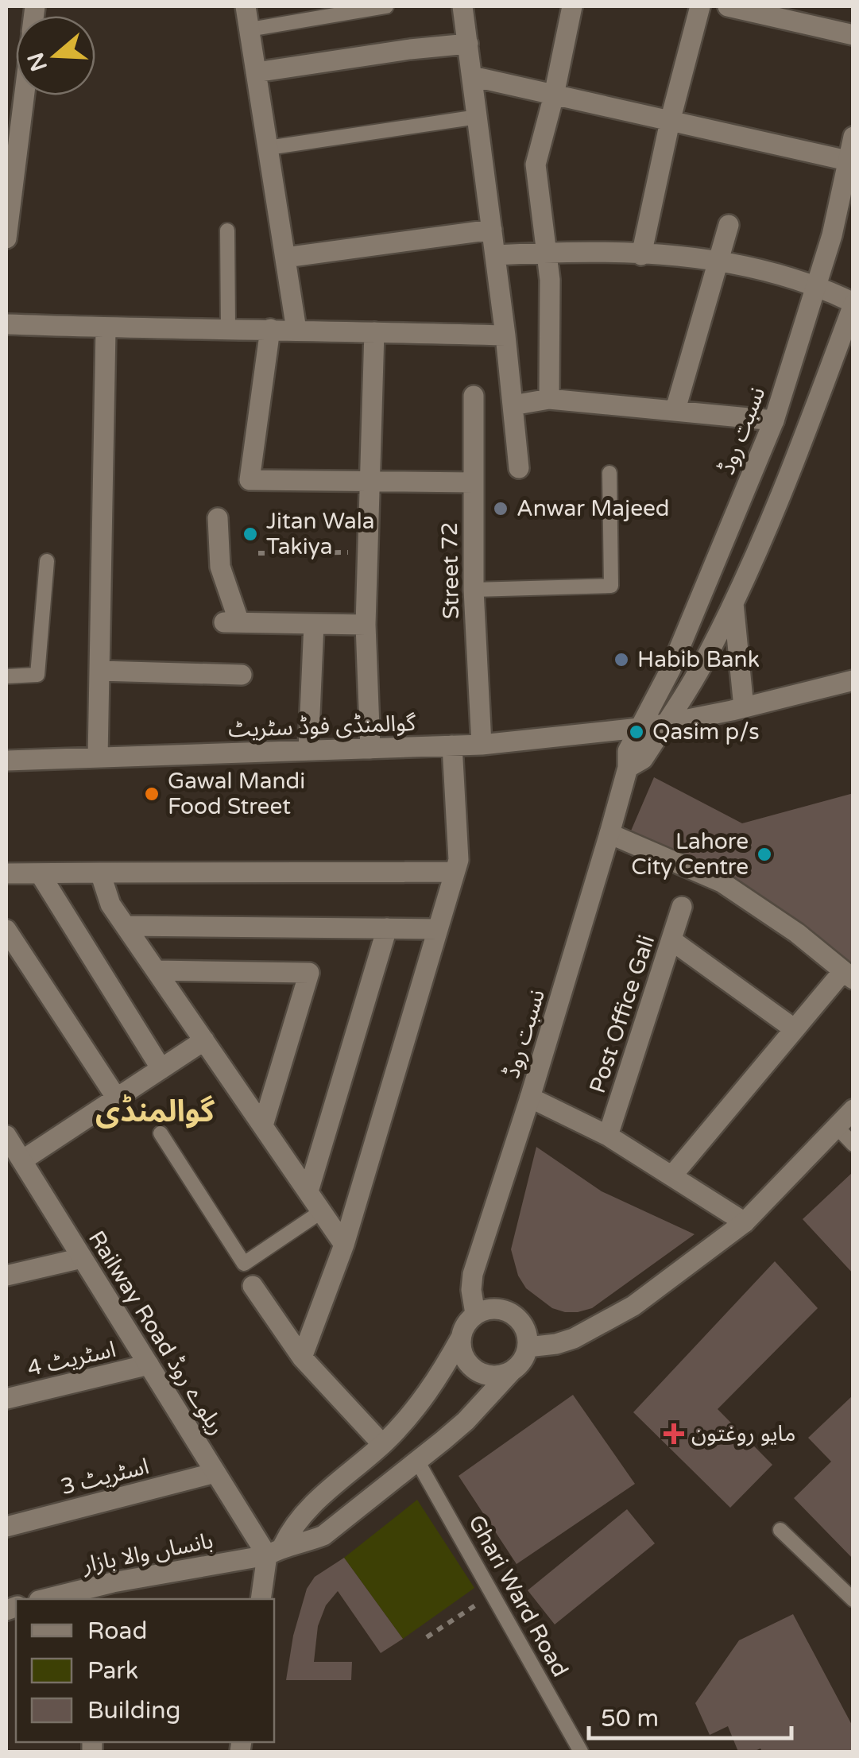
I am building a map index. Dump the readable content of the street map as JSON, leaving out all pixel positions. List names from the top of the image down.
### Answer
{
  "streets": {
    "street": [
      "نسبت روڈ",
      "Street 72",
      "گوالمنڈی فوڈ سٹریٹ",
      "Post Office Gali",
      "Railway Road ریلوے روڈ",
      "اسٹریٹ 4",
      "اسٹریٹ 3",
      "بانساں والا بازار"
    ],
    "lane": ["Ghari Ward Road"]
  },
  "crossings": [
    ["نسبت روڈ", "گوالمنڈی فوڈ سٹریٹ"],
    ["نسبت روڈ", "بانساں والا بازار"],
    ["Street 72", "گوالمنڈی فوڈ سٹریٹ"],
    ["Railway Road ریلوے روڈ", "اسٹریٹ 4"],
    ["Railway Road ریلوے روڈ", "اسٹریٹ 3"],
    ["Railway Road ریلوے روڈ", "بانساں والا بازار"],
    ["بانساں والا بازار", "Ghari Ward Road"]
  ],
  "districts": ["گوالمنڈی"],
  "places": {
    "other": [
      "Anwar Majeed",
      "Jitan Wala Takiya",
      "Habib Bank",
      "Qasim p/s",
      "Gawal Mandi Food Street",
      "Lahore City Centre"
    ],
    "health": ["مایو روغتون"]
  },
  "legend": ["Road", "Park", "Building"],
  "scale_bar": "50 m",
  "north": "left"
}
